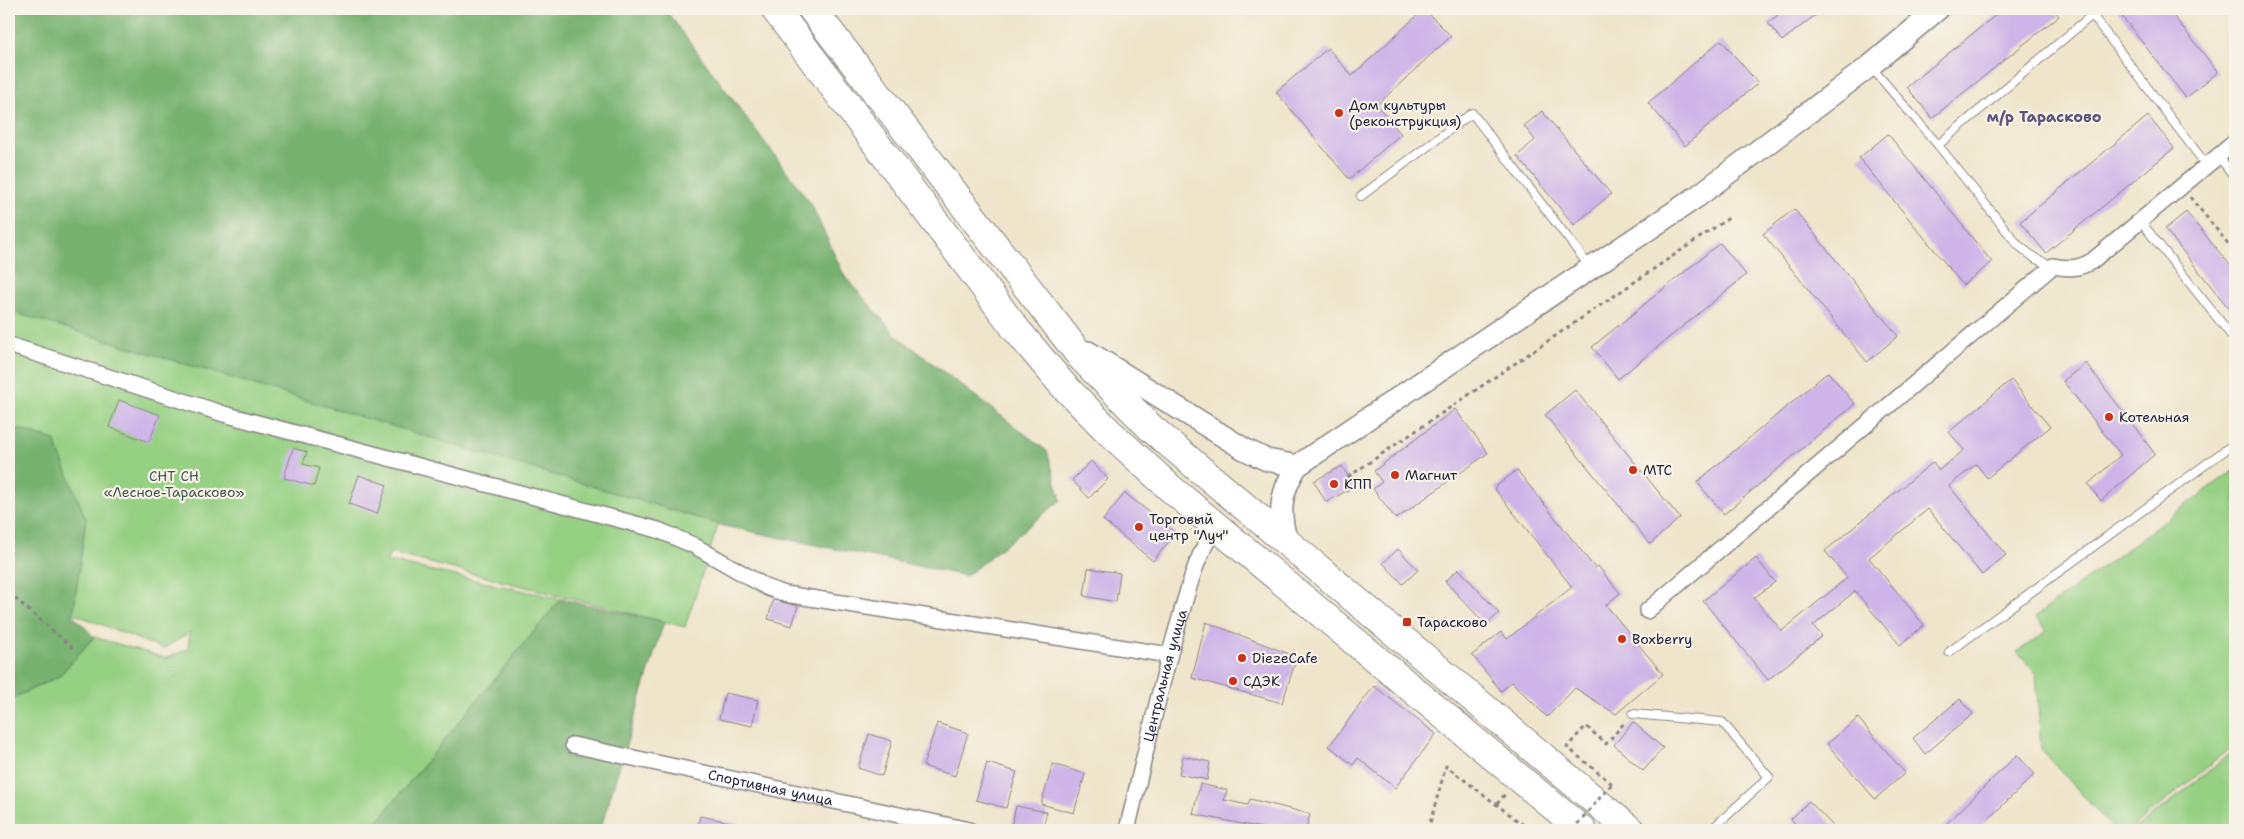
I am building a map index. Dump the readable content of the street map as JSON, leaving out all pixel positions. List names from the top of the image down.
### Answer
{
  "streets": {
    "street": ["Центральная улица", "Спортивная улица"]
  },
  "districts": ["м/р Тарасково"],
  "parks": ["СНТ СН «Лесное-Тарасково»"],
  "places": {
    "other": [
      "Дом культуры (реконструкция)",
      "Котельная",
      "МТС",
      "Магнит",
      "КПП",
      "Торговый центр \"Луч\"",
      "Boxberry",
      "DiezeCafe",
      "СДЭК"
    ],
    "transit": ["Тарасково"]
  }
}
